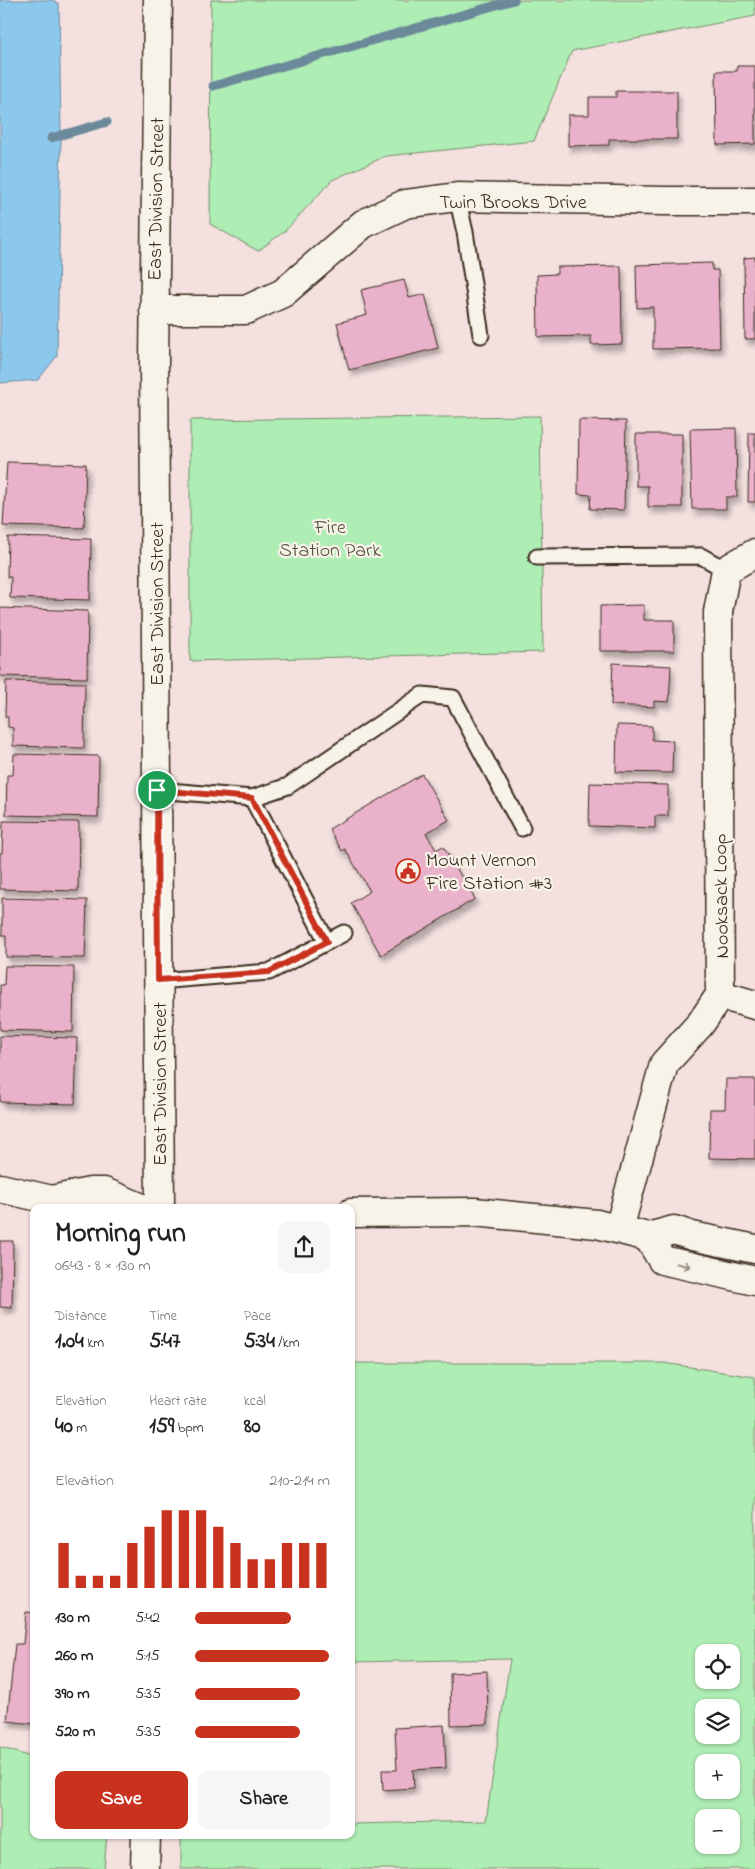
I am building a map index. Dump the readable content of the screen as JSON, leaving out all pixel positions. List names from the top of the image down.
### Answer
{
  "streets": {
    "street": ["East Division Street", "Twin Brooks Drive", "Nooksack Loop"]
  },
  "crossings": [
    ["East Division Street", "Twin Brooks Drive"]
  ],
  "parks": ["Fire Station Park"],
  "places": {
    "public building": ["Mount Vernon Fire Station #3"]
  },
  "page": {
    "heading": ["Morning run", "06:43 · 8 × 130 m"],
    "stats": [
      ["Distance", "1.04 km"],
      ["Time", "5:47"],
      ["Pace", "5:34 /km"],
      ["Elevation", "40 m"],
      ["Heart rate", "159 bpm"],
      ["kcal", "80"]
    ],
    "chart": ["Elevation", "210–214 m"],
    "list": [
      {
        "name": "130 m",
        "note": "5:42"
      },
      {
        "name": "260 m",
        "note": "5:15"
      },
      {
        "name": "390 m",
        "note": "5:35"
      },
      {
        "name": "520 m",
        "note": "5:35"
      }
    ],
    "map_buttons": ["+", "−"],
    "buttons": ["Save", "Share"]
  }
}
